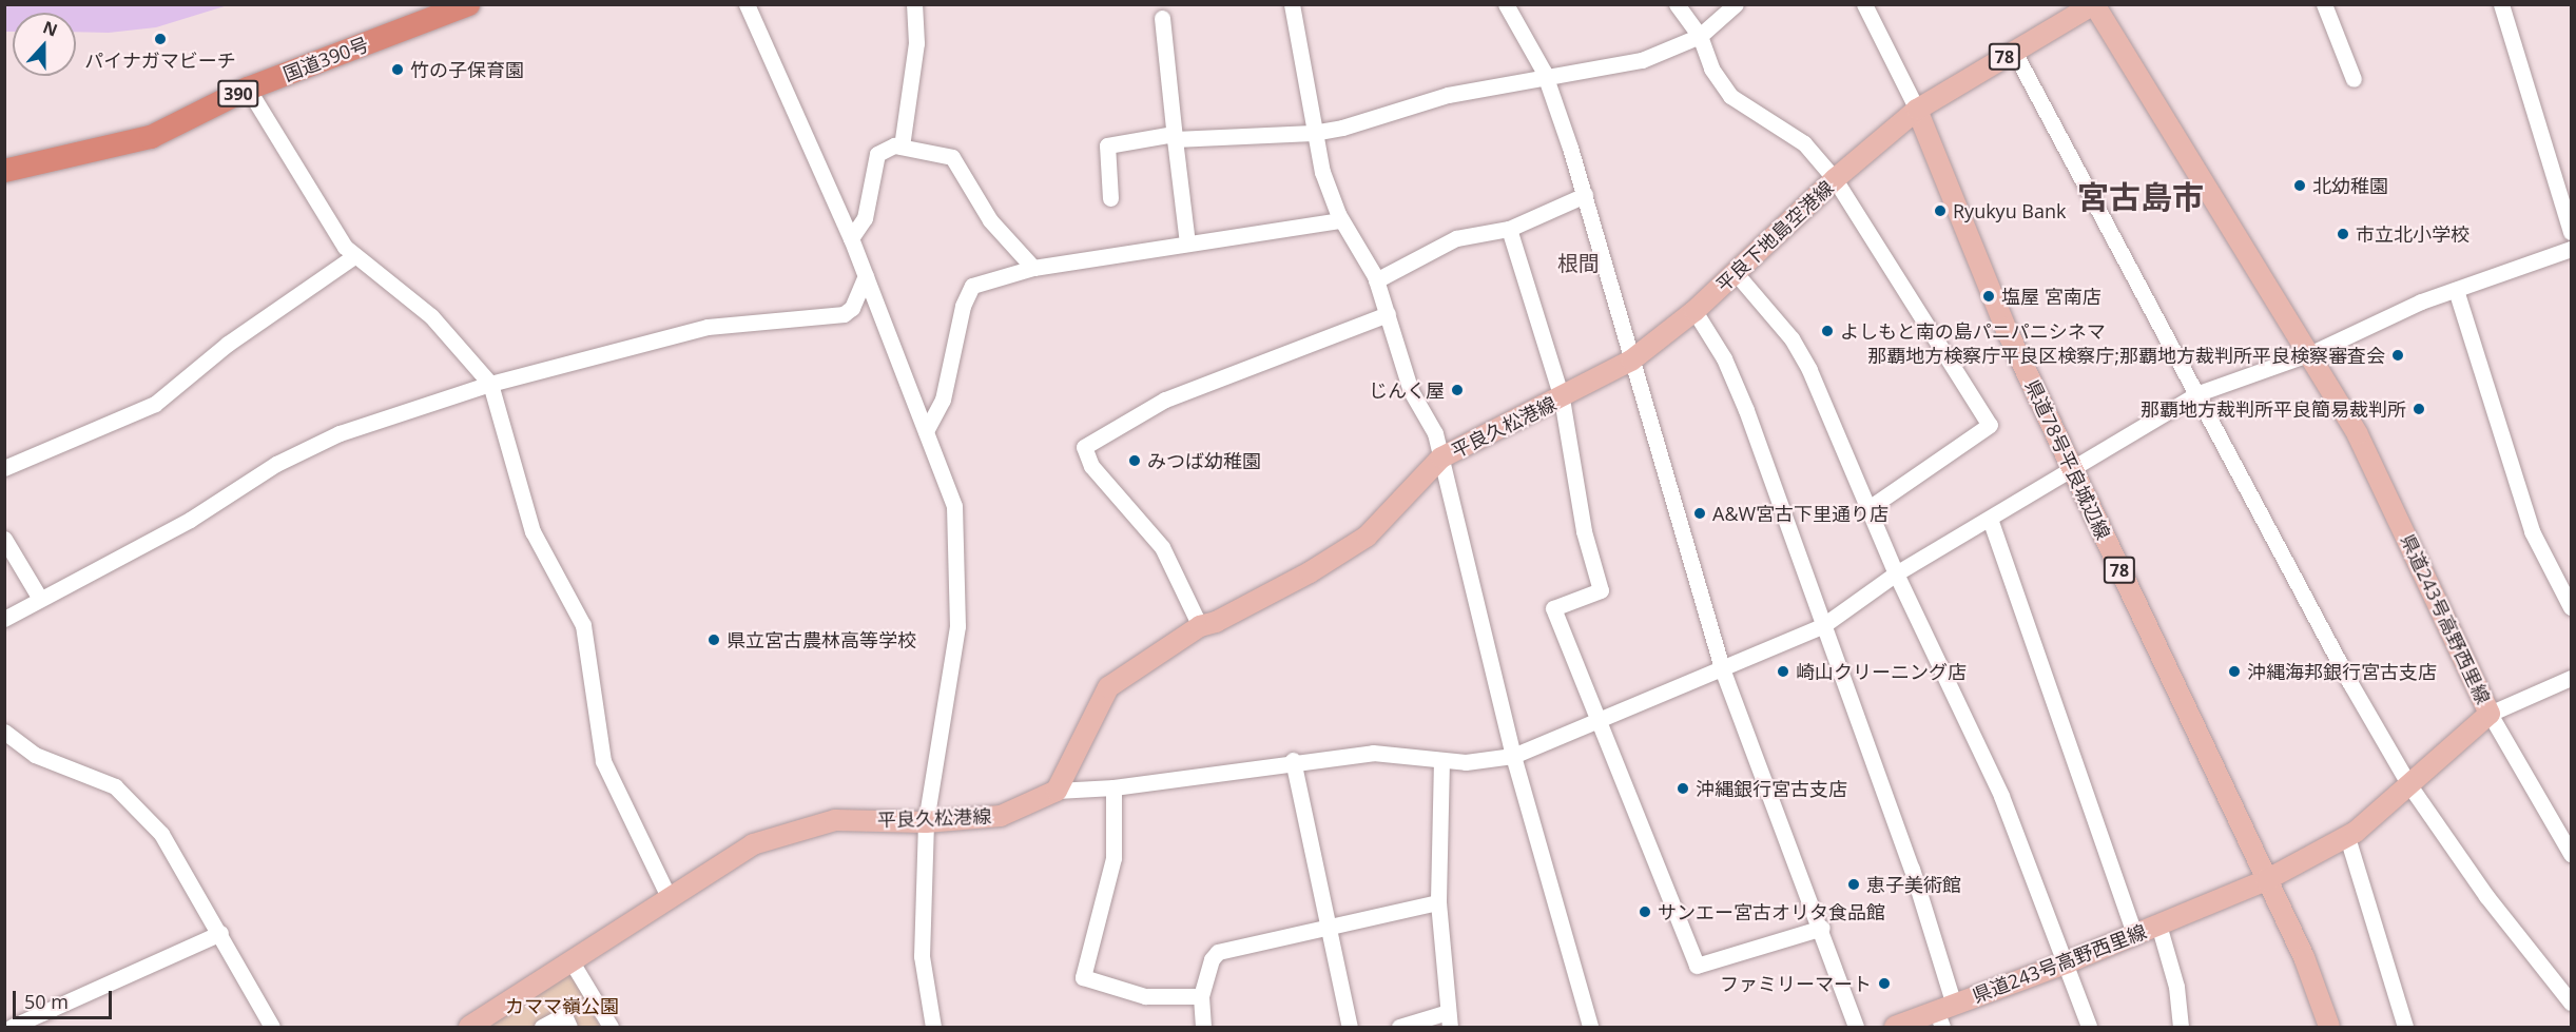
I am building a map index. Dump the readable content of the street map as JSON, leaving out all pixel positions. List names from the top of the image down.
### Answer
{
  "streets": {
    "highway": ["国道390号", "390"],
    "main road": [
      "78",
      "平良下地島空港線",
      "平良久松港線",
      "県道78号平良城辺線",
      "県道243号高野西里線"
    ]
  },
  "crossings": [
    ["78", "平良下地島空港線"],
    ["78", "県道78号平良城辺線"],
    ["78", "県道243号高野西里線"],
    ["平良下地島空港線", "平良久松港線"],
    ["平良下地島空港線", "県道78号平良城辺線"],
    ["県道78号平良城辺線", "県道243号高野西里線"]
  ],
  "districts": ["宮古島市", "根間"],
  "parks": ["カママ嶺公園"],
  "places": [
    "パイナガマビーチ",
    "竹の子保育園",
    "北幼稚園",
    "Ryukyu Bank",
    "市立北小学校",
    "塩屋 宮南店",
    "よしもと南の島パニパニシネマ",
    "那覇地方検察庁平良区検察庁;那覇地方裁判所平良検察審査会",
    "じんく屋",
    "那覇地方裁判所平良簡易裁判所",
    "みつば幼稚園",
    "A&W宮古下里通り店",
    "県立宮古農林高等学校",
    "崎山クリーニング店",
    "沖縄海邦銀行宮古支店",
    "沖縄銀行宮古支店",
    "恵子美術館",
    "サンエー宮古オリタ食品館",
    "ファミリーマート"
  ],
  "scale_bar": "50 m",
  "north": "top"
}
